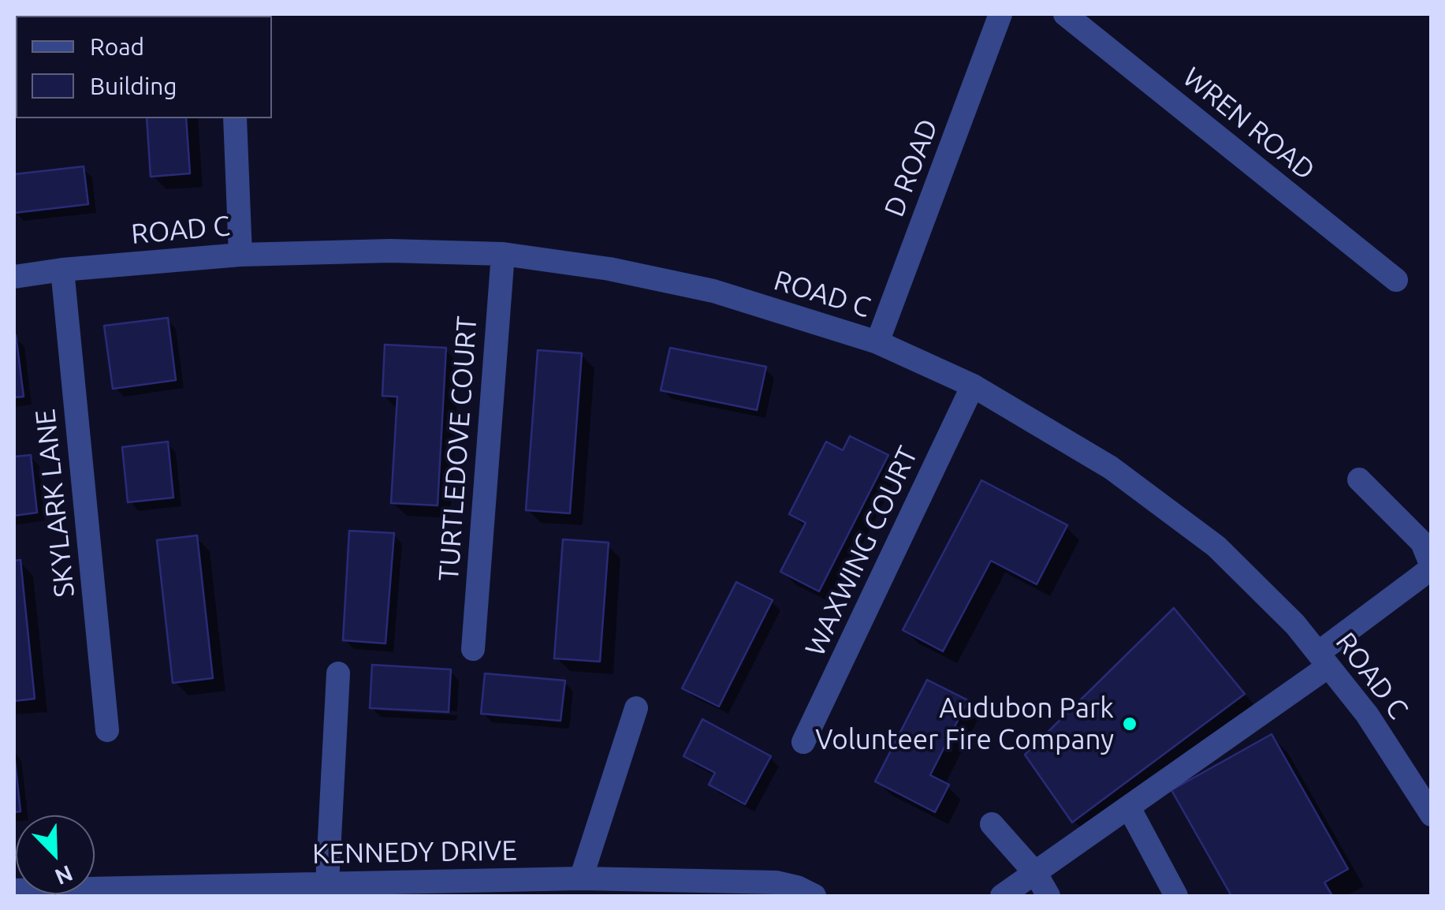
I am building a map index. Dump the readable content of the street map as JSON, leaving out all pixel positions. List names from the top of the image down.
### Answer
{
  "streets": {
    "street": [
      "WREN ROAD",
      "D ROAD",
      "ROAD C",
      "TURTLEDOVE COURT",
      "SKYLARK LANE",
      "WAXWING COURT",
      "KENNEDY DRIVE"
    ]
  },
  "crossings": [
    ["D ROAD", "ROAD C"],
    ["ROAD C", "TURTLEDOVE COURT"],
    ["ROAD C", "SKYLARK LANE"],
    ["ROAD C", "WAXWING COURT"]
  ],
  "places": ["Audubon Park Volunteer Fire Company"],
  "legend": ["Road", "Building"],
  "north": "bottom right"
}
